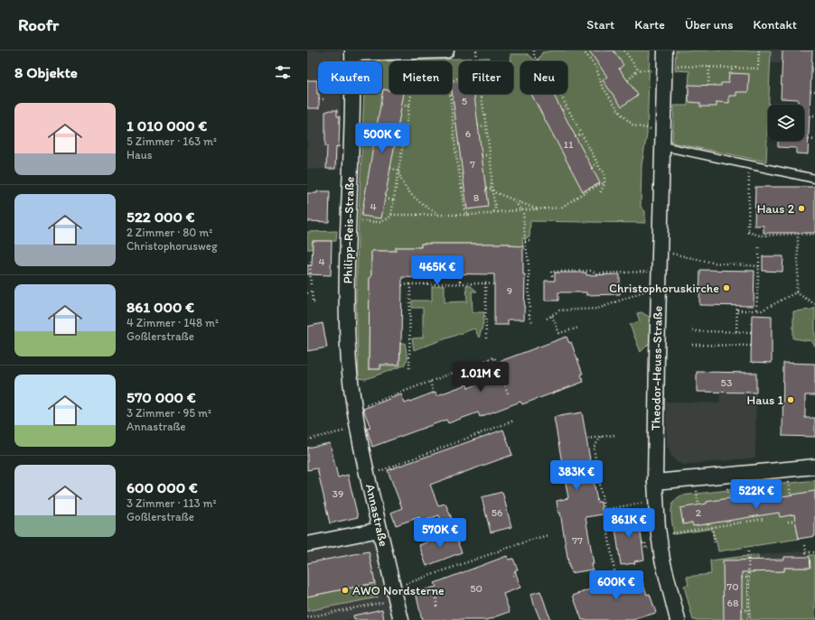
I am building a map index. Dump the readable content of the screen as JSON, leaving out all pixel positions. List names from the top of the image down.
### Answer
{
  "streets": {
    "street": ["Philipp-Reis-Straße", "Theodor-Heuss-Straße", "Annastraße"]
  },
  "crossings": [
    ["Philipp-Reis-Straße", "Annastraße"]
  ],
  "places": [
    "Haus 2",
    "Christophoruskirche",
    "Haus 1",
    "AWO Nordsterne"
  ],
  "house_numbers": [
    "5",
    "6",
    "11",
    "7",
    "8",
    "4",
    "4",
    "9",
    "53",
    "39",
    "56",
    "2",
    "77",
    "70",
    "50",
    "68"
  ],
  "page": {
    "header": "Roofr",
    "nav": [
      "Start",
      "Karte",
      "Über uns",
      "Kontakt"
    ],
    "heading": "8 Objekte",
    "chip": [
      "Kaufen",
      "Mieten",
      "Filter",
      "Neu"
    ],
    "list": [
      {
        "name": "1 010 000 €",
        "note": "5 Zimmer · 163 m² · Haus"
      },
      {
        "name": "522 000 €",
        "note": "2 Zimmer · 80 m² · Christophorusweg"
      },
      {
        "name": "861 000 €",
        "note": "4 Zimmer · 148 m² · Goßlerstraße"
      },
      {
        "name": "570 000 €",
        "note": "3 Zimmer · 95 m² · Annastraße"
      },
      {
        "name": "600 000 €",
        "note": "3 Zimmer · 113 m² · Goßlerstraße"
      }
    ],
    "price": [
      "500K €",
      "465K €",
      "1.01M €",
      "383K €",
      "522K €",
      "861K €",
      "570K €",
      "600K €"
    ]
  }
}
